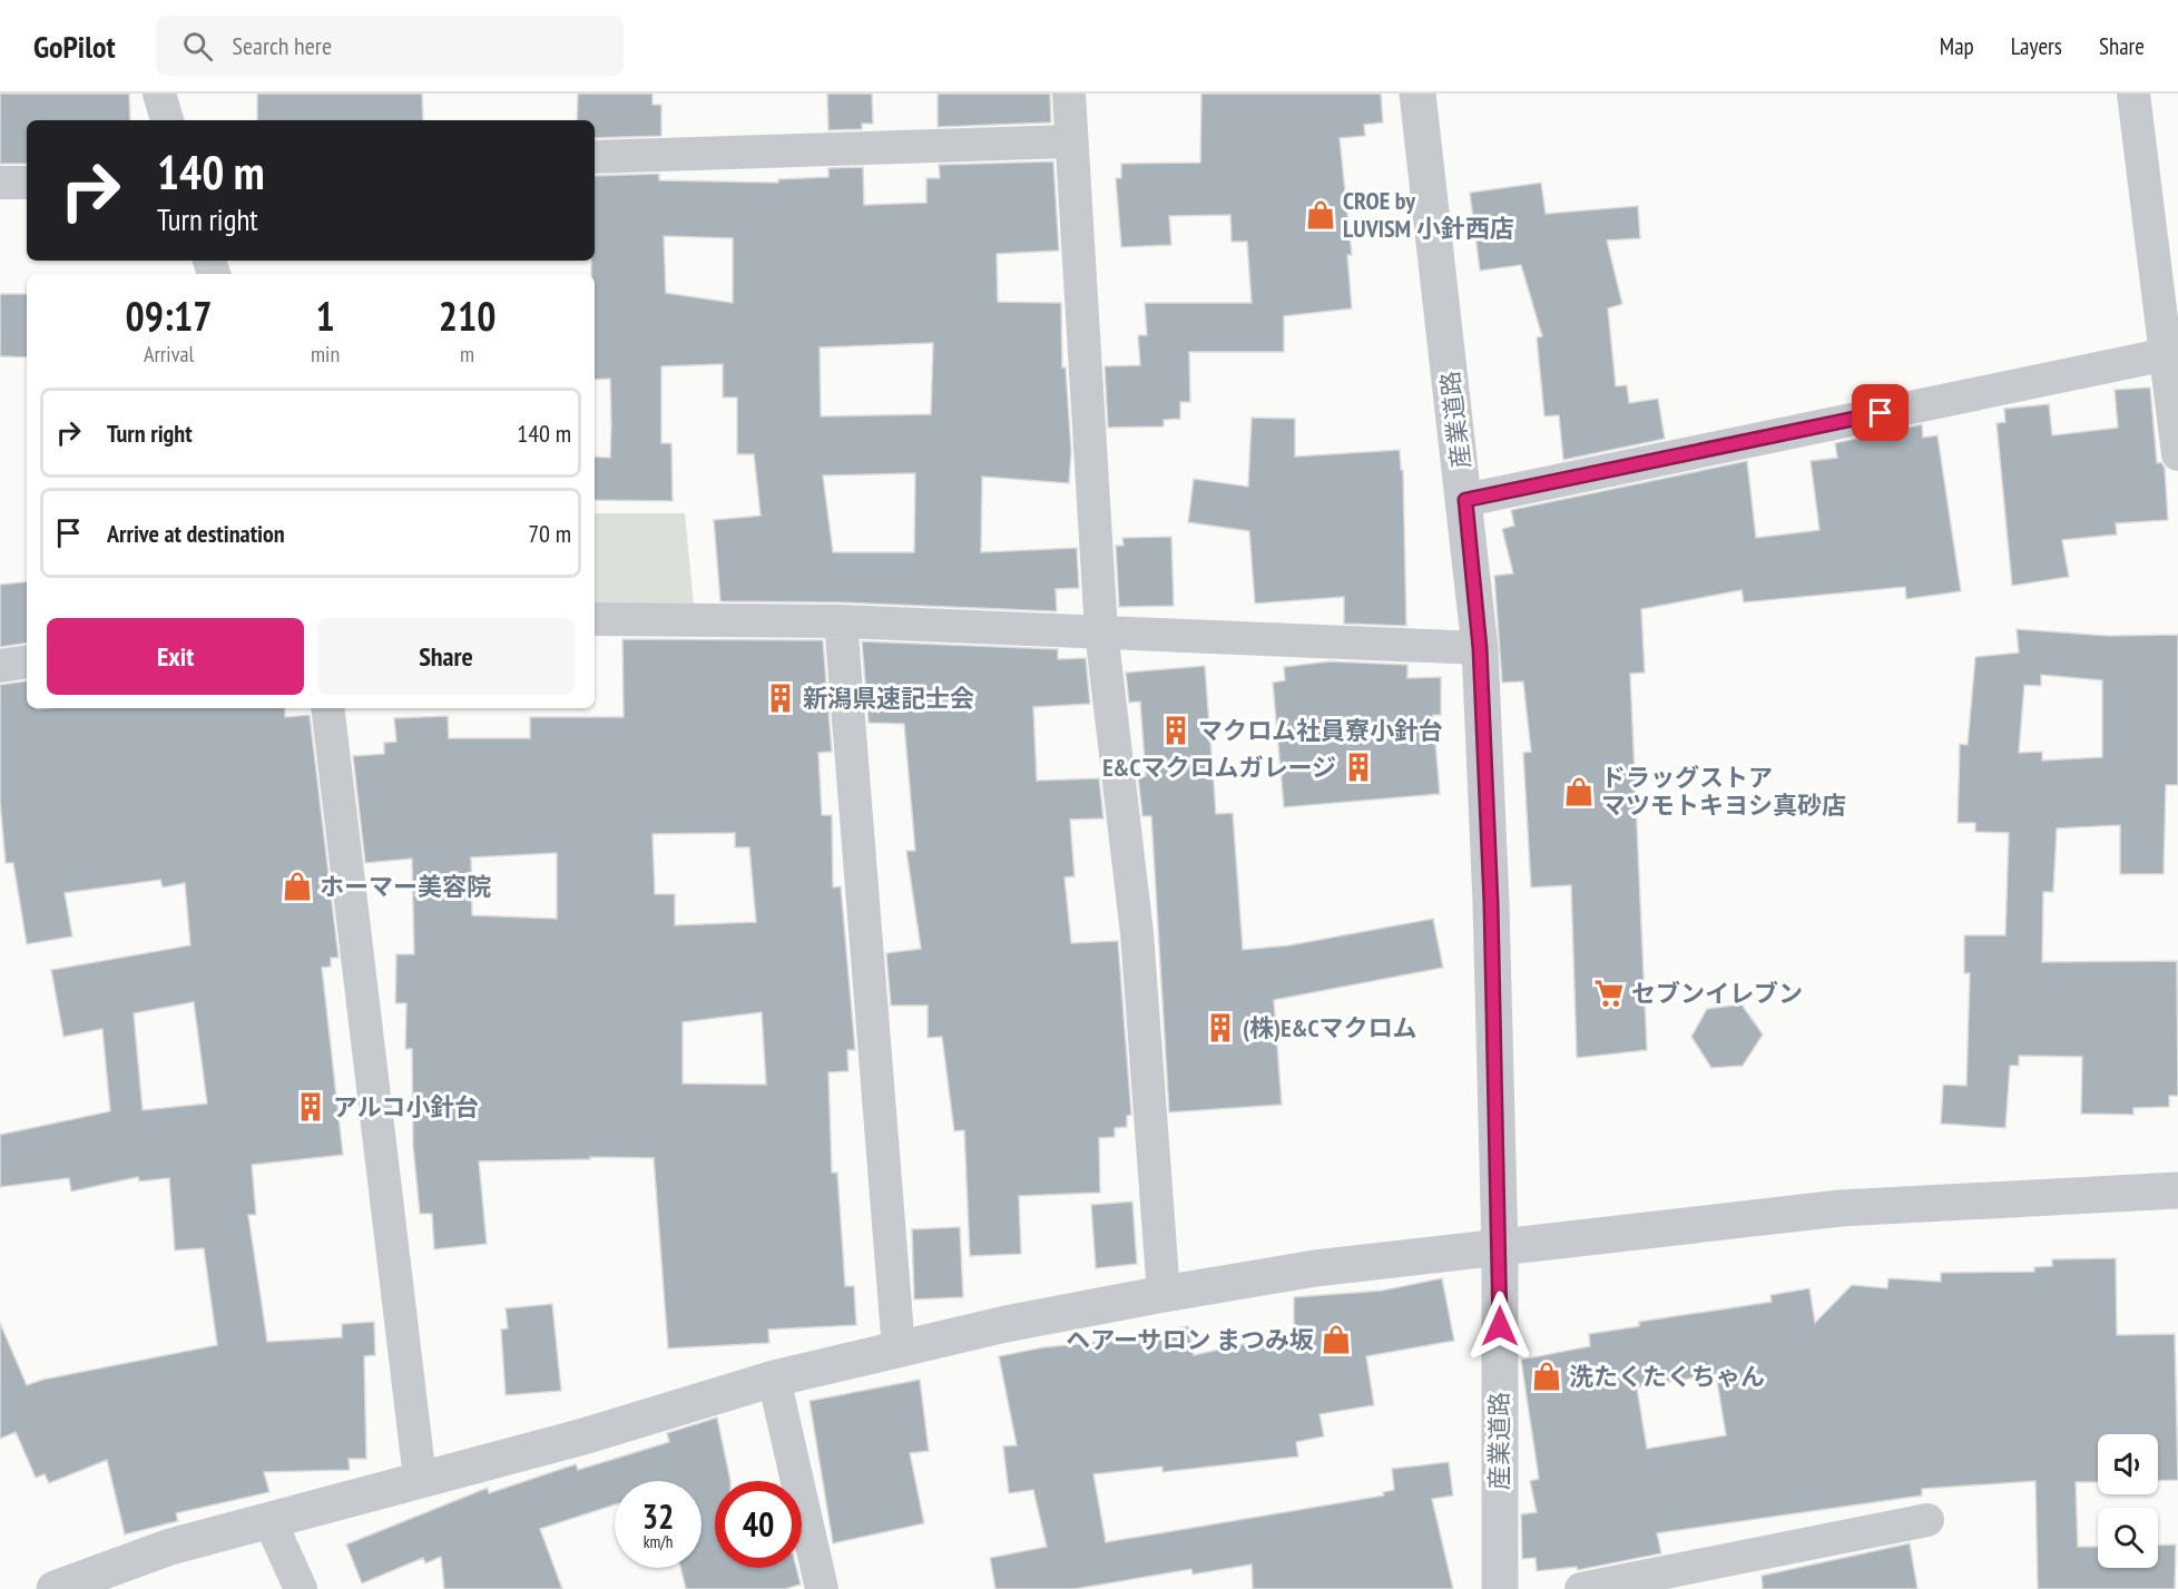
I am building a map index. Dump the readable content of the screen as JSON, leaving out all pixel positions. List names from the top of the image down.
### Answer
{
  "streets": {
    "street": ["産業道路"]
  },
  "places": {
    "shop": [
      "CROE by LUVISM 小針西店",
      "ドラッグストア マツモトキヨシ真砂店",
      "ホーマー美容院",
      "ヘアーサロン まつみ坂",
      "洗たくたくちゃん"
    ],
    "building": [
      "新潟県速記士会",
      "マクロム社員寮小針台",
      "E&Cマクロムガレージ",
      "(株)E&Cマクロム",
      "アルコ小針台"
    ],
    "supermarket": ["セブンイレブン"]
  },
  "page": {
    "header": "GoPilot",
    "search": "Search here",
    "nav": ["Map", "Layers", "Share"],
    "turn": ["140 m", "Turn right"],
    "eta": [
      "09:17",
      "Arrival",
      "1",
      "min",
      "210",
      "m"
    ],
    "list": [
      {
        "name": "Turn right",
        "value": "140 m"
      },
      {
        "name": "Arrive at destination",
        "value": "70 m"
      }
    ],
    "buttons": ["Exit", "Share"],
    "speed": "32 km/h",
    "limit": "40"
  }
}
